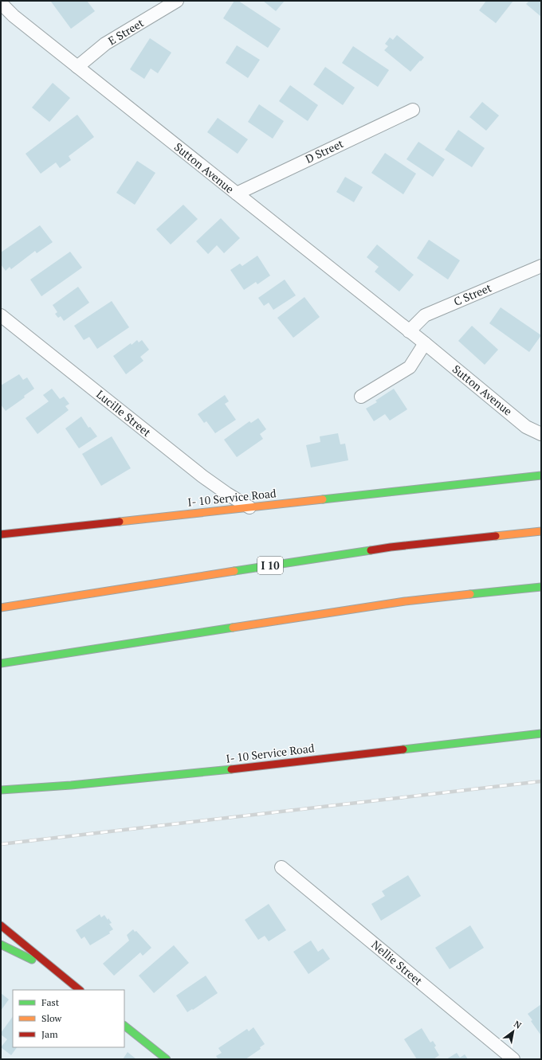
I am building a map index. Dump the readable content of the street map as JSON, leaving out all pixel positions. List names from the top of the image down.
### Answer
{
  "streets": {
    "main road": ["I- 10 Service Road", "I 10"],
    "street": [
      "E Street",
      "D Street",
      "Sutton Avenue",
      "C Street",
      "Lucille Street",
      "Nellie Street"
    ]
  },
  "crossings": [
    ["E Street", "Sutton Avenue"],
    ["D Street", "Sutton Avenue"],
    ["Sutton Avenue", "C Street"],
    ["Lucille Street", "I- 10 Service Road"]
  ],
  "legend": ["Fast", "Slow", "Jam"],
  "north": "top right"
}
